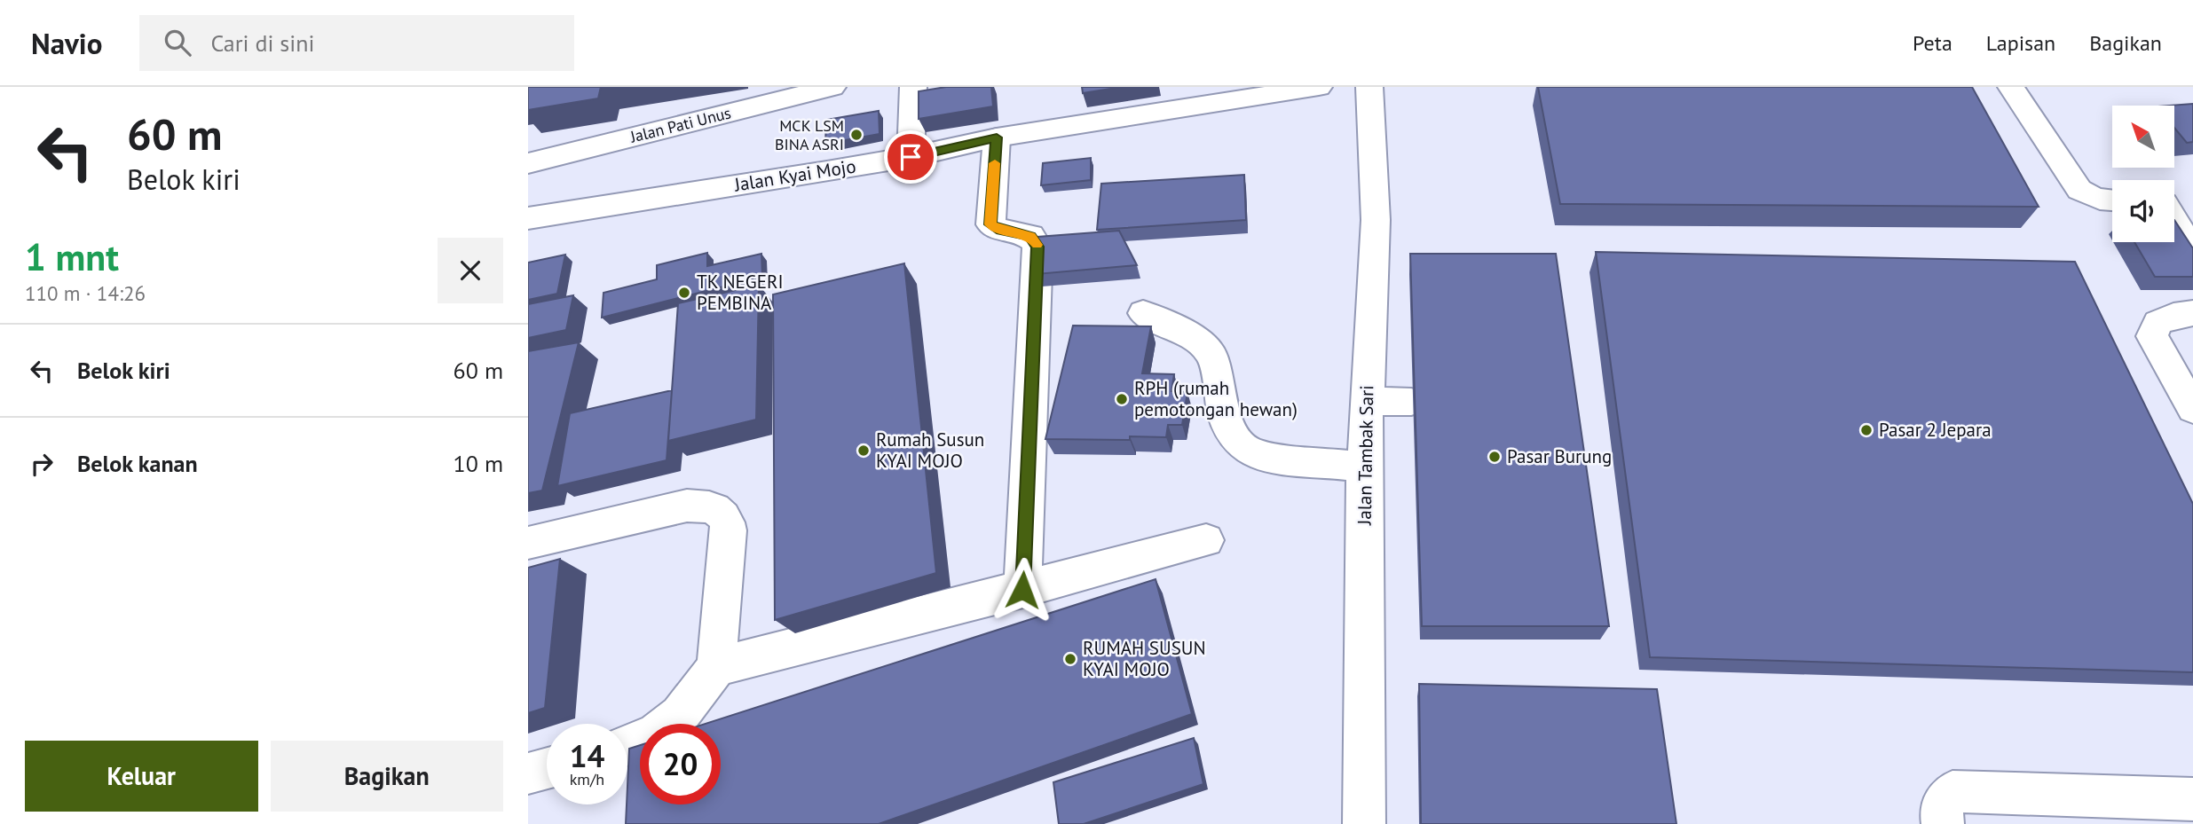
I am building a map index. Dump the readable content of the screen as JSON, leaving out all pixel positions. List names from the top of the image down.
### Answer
{
  "streets": {
    "street": ["Jalan Pati Unus", "Jalan Kyai Mojo", "Jalan Tambak Sari"]
  },
  "places": [
    "MCK LSM BINA ASRI",
    "TK NEGERI PEMBINA",
    "RPH (rumah pemotongan hewan)",
    "Pasar 2 Jepara",
    "Rumah Susun KYAI MOJO",
    "Pasar Burung",
    "RUMAH SUSUN KYAI MOJO"
  ],
  "north": "top left",
  "page": {
    "header": "Navio",
    "search": "Cari di sini",
    "nav": ["Peta", "Lapisan", "Bagikan"],
    "turn": ["60 m", "Belok kiri"],
    "heading": ["1 mnt", "110 m · 14:26"],
    "list": [
      {
        "name": "Belok kiri",
        "value": "60 m"
      },
      {
        "name": "Belok kanan",
        "value": "10 m"
      }
    ],
    "speed": "14 km/h",
    "limit": "20",
    "buttons": ["Keluar", "Bagikan"]
  }
}
